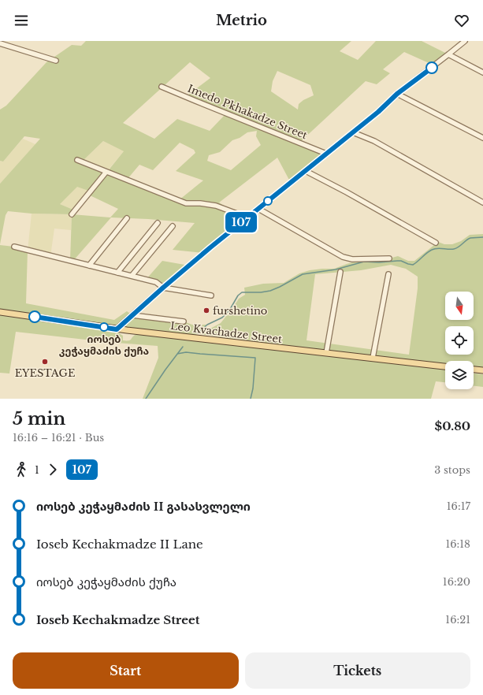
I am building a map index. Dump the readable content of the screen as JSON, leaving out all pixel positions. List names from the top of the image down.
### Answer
{
  "streets": {
    "main road": ["Leo Kvachadze Street"],
    "street": ["Imedo Pkhakadze Street"]
  },
  "places": ["furshetino", "იოსებ კეჭაყმაძის ქუჩა", "EYESTAGE"],
  "lines": ["bus line 107"],
  "north": "bottom",
  "page": {
    "header": "Metrio",
    "on_map": "107",
    "heading": ["5 min", "16:16 – 16:21 · Bus", "$0.80"],
    "legs": ["1", "107", "3 stops"],
    "list": [
      {
        "name": "იოსებ კეჭაყმაძის II გასასვლელი",
        "value": "16:17"
      },
      {
        "name": "Ioseb Kechakmadze II Lane",
        "value": "16:18"
      },
      {
        "name": "იოსებ კეჭაყმაძის ქუჩა",
        "value": "16:20"
      },
      {
        "name": "Ioseb Kechakmadze Street",
        "value": "16:21"
      }
    ],
    "buttons": ["Start", "Tickets"]
  }
}
